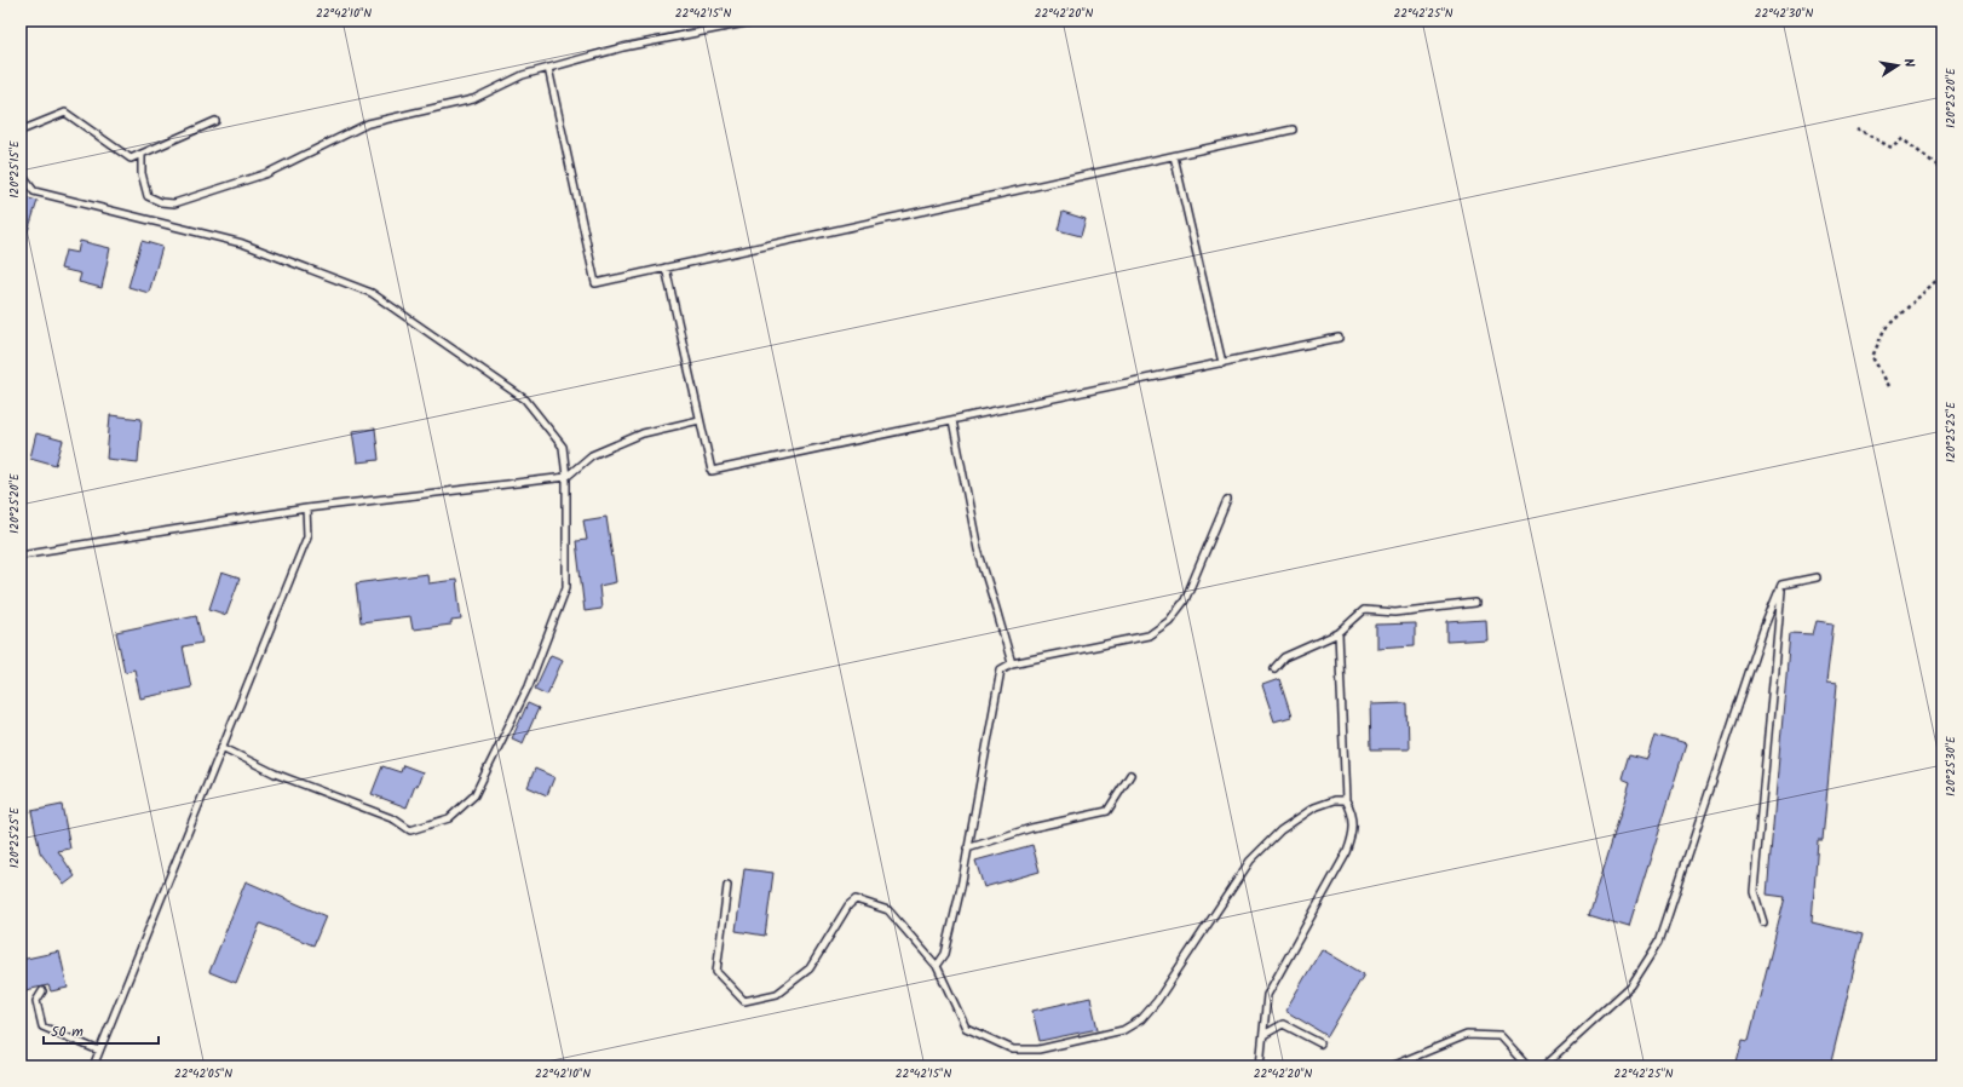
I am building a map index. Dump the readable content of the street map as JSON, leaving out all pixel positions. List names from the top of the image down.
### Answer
{
  "scale_bar": "50 m",
  "north": "right",
  "coordinates": [
    "22°42'10\"N",
    "22°42'15\"N",
    "22°42'20\"N",
    "22°42'25\"N",
    "22°42'30\"N",
    "120°25'20\"E",
    "120°25'15\"E",
    "120°25'25\"E",
    "120°25'30\"E",
    "22°42'05\"N"
  ]
}
